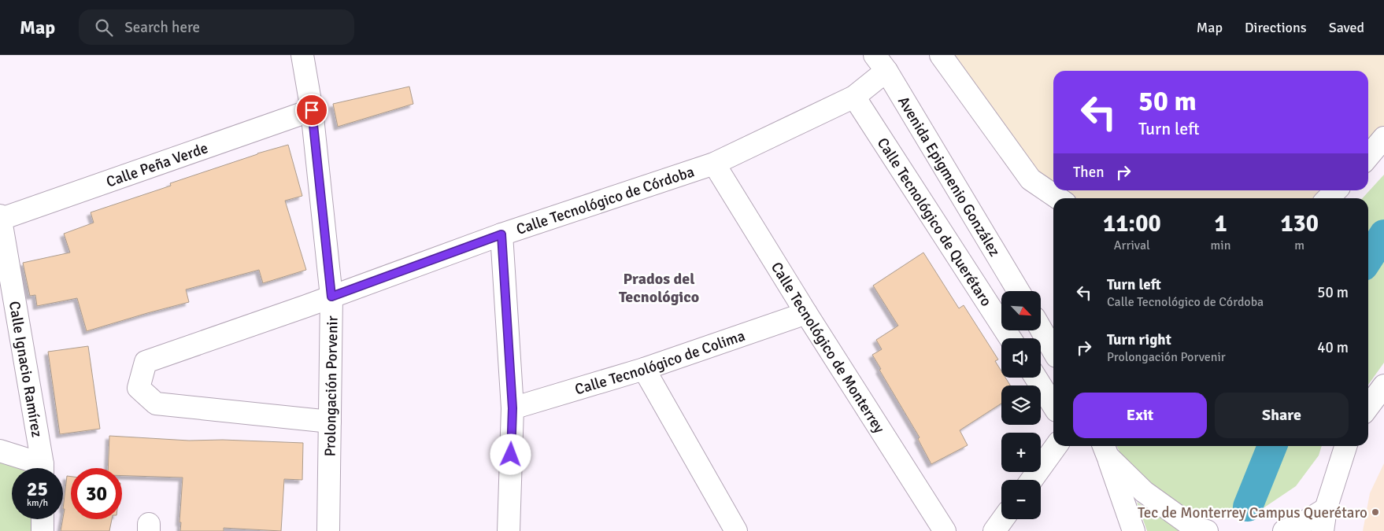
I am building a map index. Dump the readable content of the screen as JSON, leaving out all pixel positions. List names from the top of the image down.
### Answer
{
  "streets": {
    "street": [
      "Calle Peña Verde",
      "Avenida Epigmenio González",
      "Calle Tecnológico de Córdoba",
      "Calle Tecnológico de Querétaro",
      "Calle Tecnológico de Monterrey",
      "Calle Tecnológico de Colima",
      "Calle Ignacio Ramírez",
      "Prolongación Porvenir"
    ]
  },
  "crossings": [
    ["Calle Peña Verde", "Calle Ignacio Ramírez"],
    ["Calle Peña Verde", "Prolongación Porvenir"],
    ["Avenida Epigmenio González", "Calle Tecnológico de Córdoba"],
    ["Calle Tecnológico de Córdoba", "Calle Tecnológico de Querétaro"],
    ["Calle Tecnológico de Córdoba", "Calle Tecnológico de Monterrey"],
    ["Calle Tecnológico de Córdoba", "Prolongación Porvenir"],
    ["Calle Tecnológico de Monterrey", "Calle Tecnológico de Colima"]
  ],
  "districts": ["Prados del Tecnológico"],
  "places": ["Tec de Monterrey Campus Querétaro"],
  "north": "bottom right",
  "page": {
    "header": "Map",
    "search": "Search here",
    "nav": ["Map", "Directions", "Saved"],
    "turn": ["50 m", "Turn left"],
    "then": "Then",
    "eta": [
      "11:00",
      "Arrival",
      "1",
      "min",
      "130",
      "m"
    ],
    "list": [
      {
        "name": "Turn left",
        "note": "Calle Tecnológico de Córdoba",
        "value": "50 m"
      },
      {
        "name": "Turn right",
        "note": "Prolongación Porvenir",
        "value": "40 m"
      }
    ],
    "map_buttons": ["+", "−"],
    "buttons": ["Exit", "Share"],
    "speed": "25 km/h",
    "limit": "30"
  }
}
